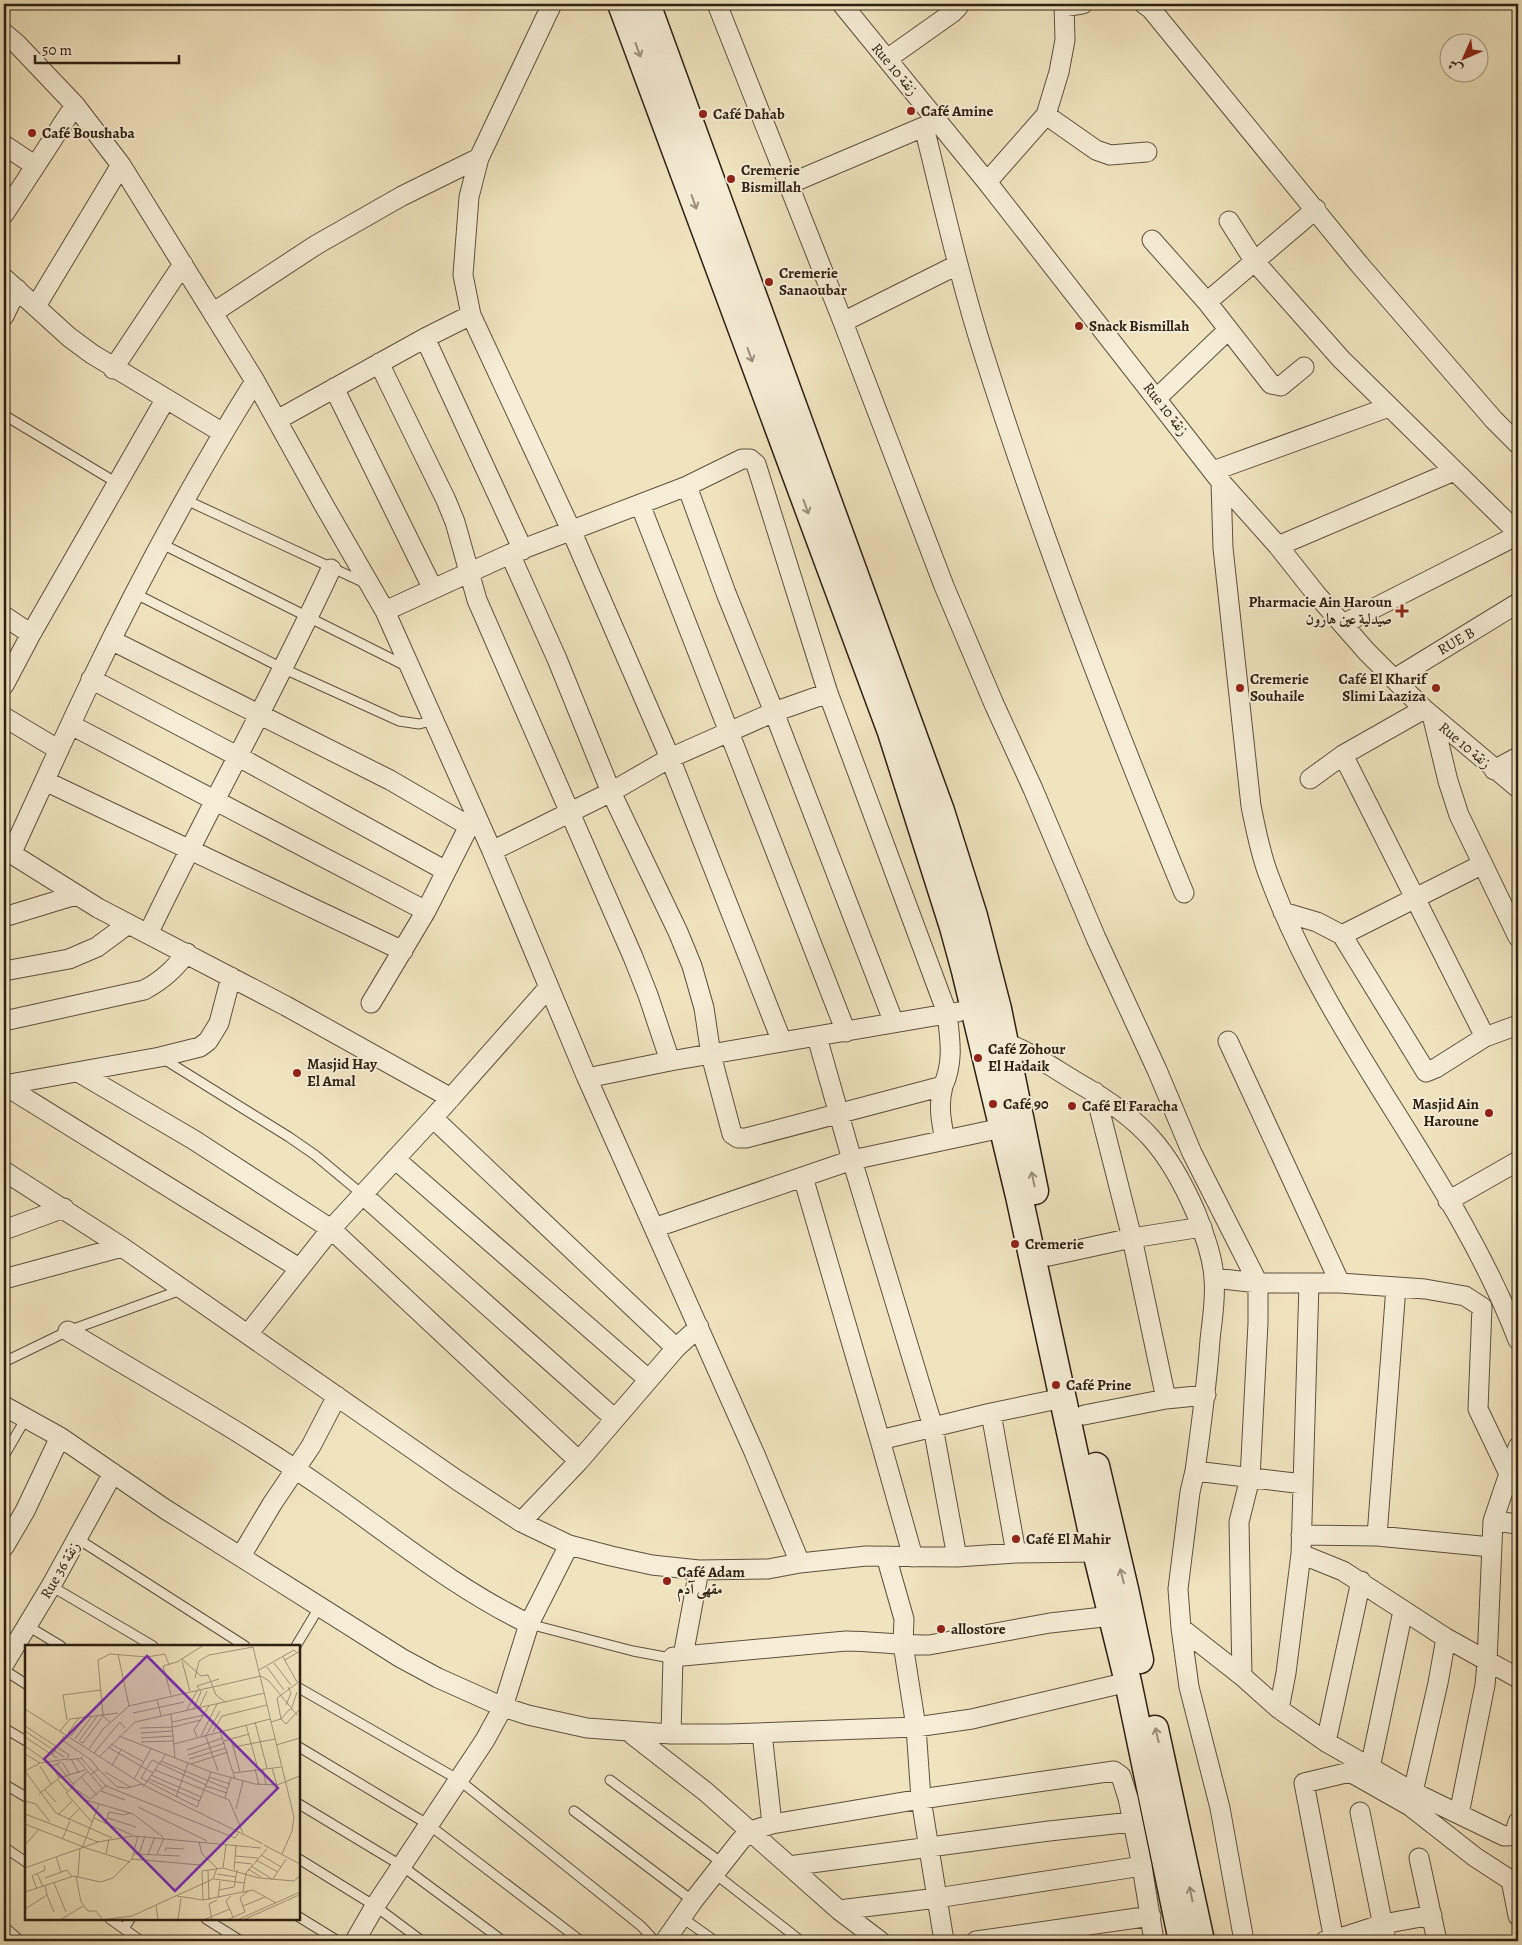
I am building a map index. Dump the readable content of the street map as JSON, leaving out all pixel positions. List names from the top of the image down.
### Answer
{
  "streets": {
    "street": ["Rue 10 زنقة", "RUE B", "Rue 36 زنقة"]
  },
  "crossings": [
    ["Rue 10 زنقة", "RUE B"]
  ],
  "places": {
    "other": [
      "Café Amine",
      "Café Dahab",
      "Café Boushaba",
      "Cremerie Bismillah",
      "Cremerie Sanaoubar",
      "Snack Bismillah",
      "Cremerie Souhaile",
      "Café El Kharif Slimi Laaziza",
      "Café Zohour El Hadaik",
      "Masjid Hay El Amal",
      "Café 90",
      "Café El Faracha",
      "Masjid Ain Haroune",
      "Cremerie",
      "Café Prine",
      "Café El Mahir",
      "Café Adam مقهى آدم",
      "allostore"
    ],
    "health": ["Pharmacie Ain Haroun صيدلية عين هارون"]
  },
  "scale_bar": "50 m",
  "north": "bottom left"
}
